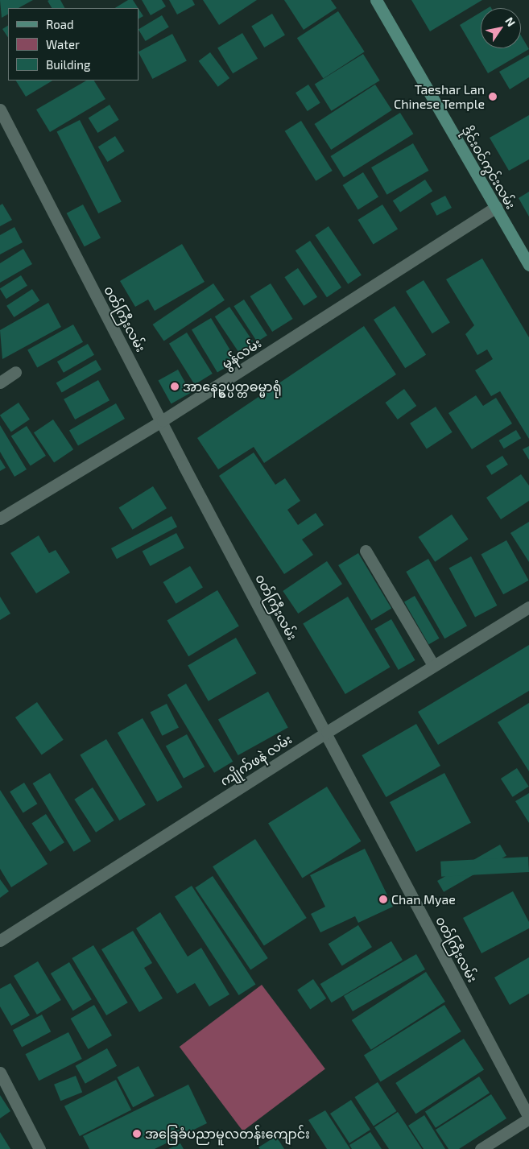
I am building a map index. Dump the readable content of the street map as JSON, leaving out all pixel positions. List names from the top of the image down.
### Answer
{
  "streets": {
    "street": [
      "ဒိုင်းဝင်ကွင်းလမ်း",
      "၀တ်ကြီးလမ်း",
      "မွန်လမ်း",
      "ကျိုက်ဖနဲ လမ်း"
    ]
  },
  "crossings": [
    ["ဒိုင်းဝင်ကွင်းလမ်း", "မွန်လမ်း"],
    ["၀တ်ကြီးလမ်း", "မွန်လမ်း"],
    ["၀တ်ကြီးလမ်း", "ကျိုက်ဖနဲ လမ်း"]
  ],
  "places": [
    "Taeshar Lan Chinese Temple",
    "အာနေဥ္စပ္ပတ္တဓမ္မာရုံ",
    "Chan Myae",
    "အခြေခံပညာမူလတန်းကျောင်း"
  ],
  "legend": ["Road", "Water", "Building"],
  "north": "top right"
}
